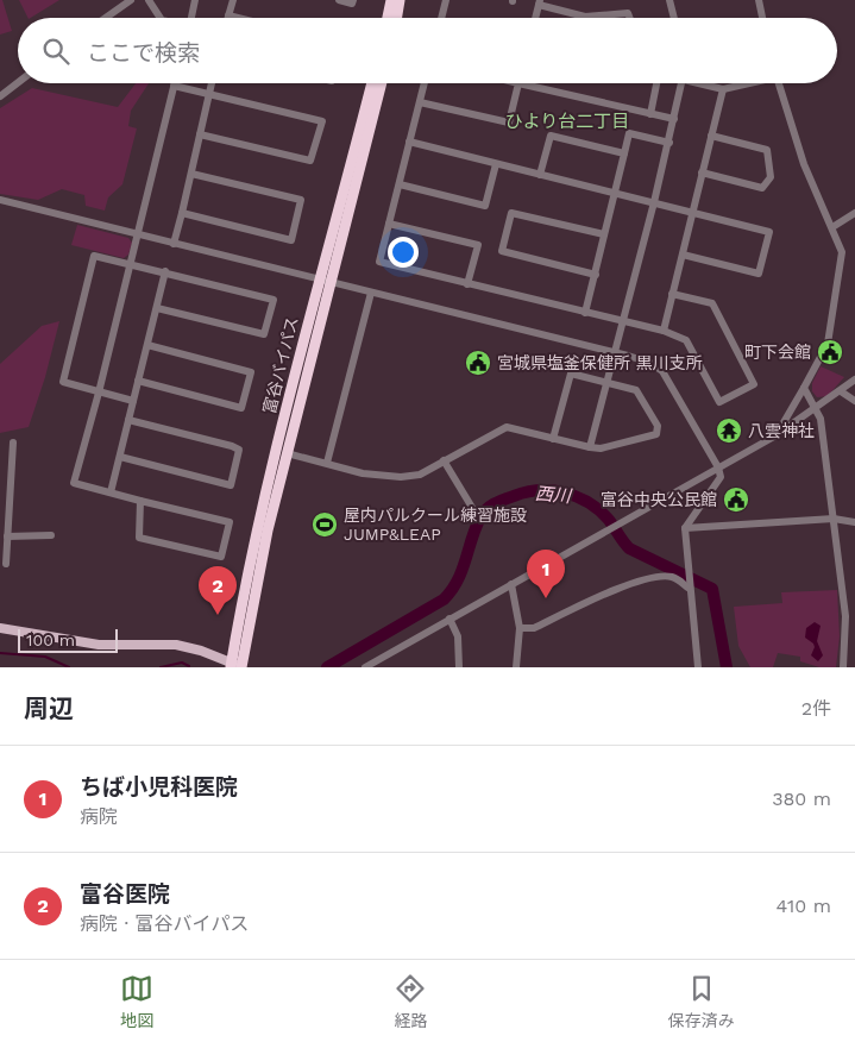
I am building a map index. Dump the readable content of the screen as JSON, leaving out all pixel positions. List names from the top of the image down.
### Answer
{
  "streets": {
    "highway": ["富谷バイパス"]
  },
  "districts": ["ひより台二丁目"],
  "water": ["西川"],
  "places": {
    "public building": ["町下会館", "宮城県塩釜保健所 黒川支所", "富谷中央公民館"],
    "temple": ["八雲神社"],
    "sports": ["屋内パルクール練習施設 JUMP&LEAP"]
  },
  "scale_bar": "100 m",
  "page": {
    "search": "ここで検索",
    "pins": ["1", "2"],
    "scale": "100 m",
    "heading": ["周辺", "2件"],
    "list": [
      {
        "mark": "1",
        "name": "ちば小児科医院",
        "note": "病院",
        "value": "380 m"
      },
      {
        "mark": "2",
        "name": "富谷医院",
        "note": "病院 · 富谷バイパス",
        "value": "410 m"
      }
    ],
    "nav": ["地図", "経路", "保存済み"]
  }
}
